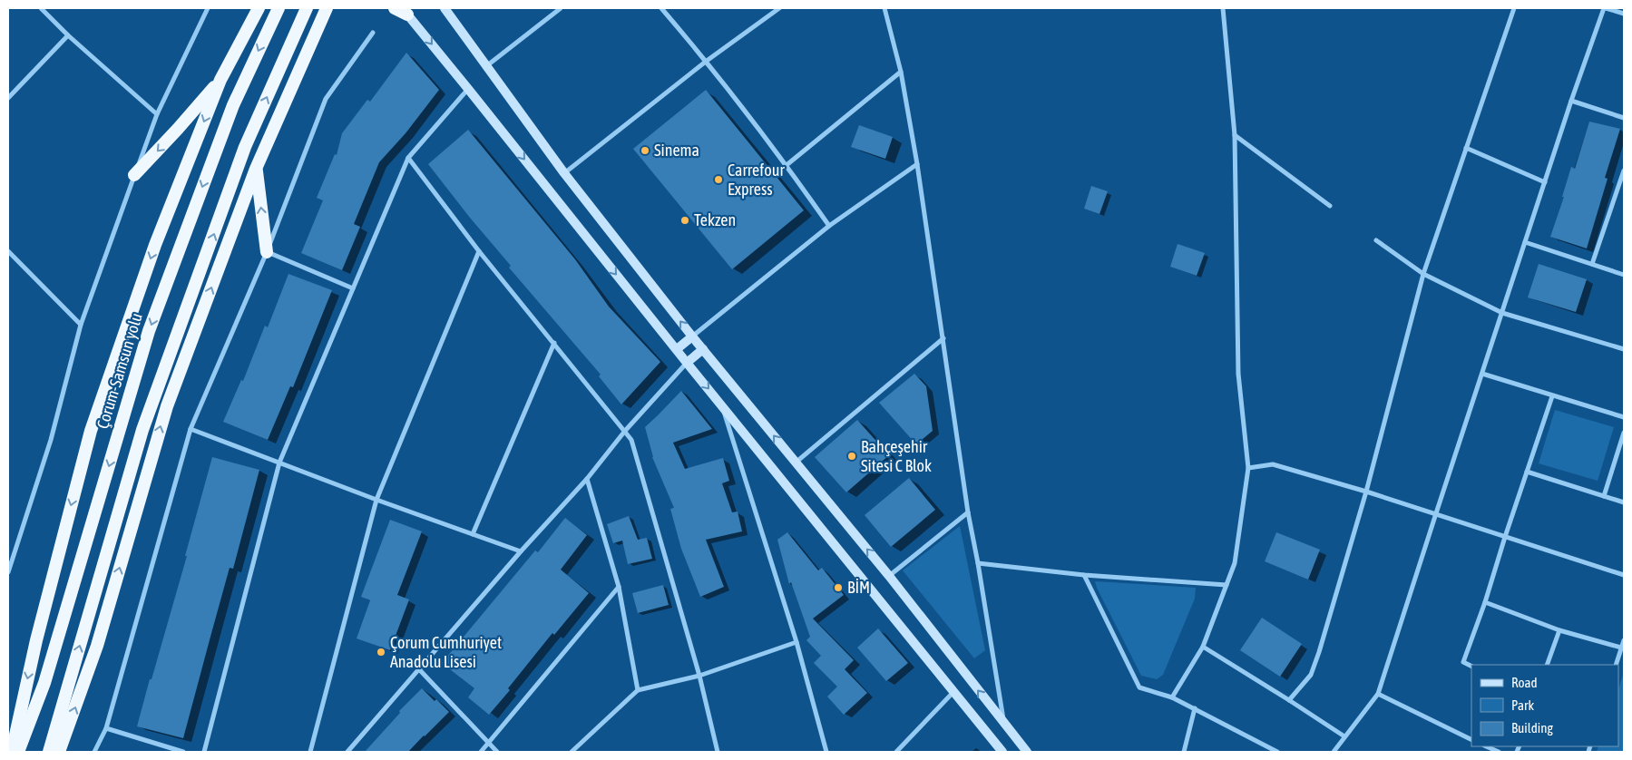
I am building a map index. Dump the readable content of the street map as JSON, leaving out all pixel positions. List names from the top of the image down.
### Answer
{
  "streets": {
    "highway": ["Çorum-Samsun yolu"]
  },
  "places": [
    "Sinema",
    "Carrefour Express",
    "Tekzen",
    "Bahçeşehir Sitesi C Blok",
    "BİM",
    "Çorum Cumhuriyet Anadolu Lisesi"
  ],
  "legend": ["Road", "Park", "Building"]
}
